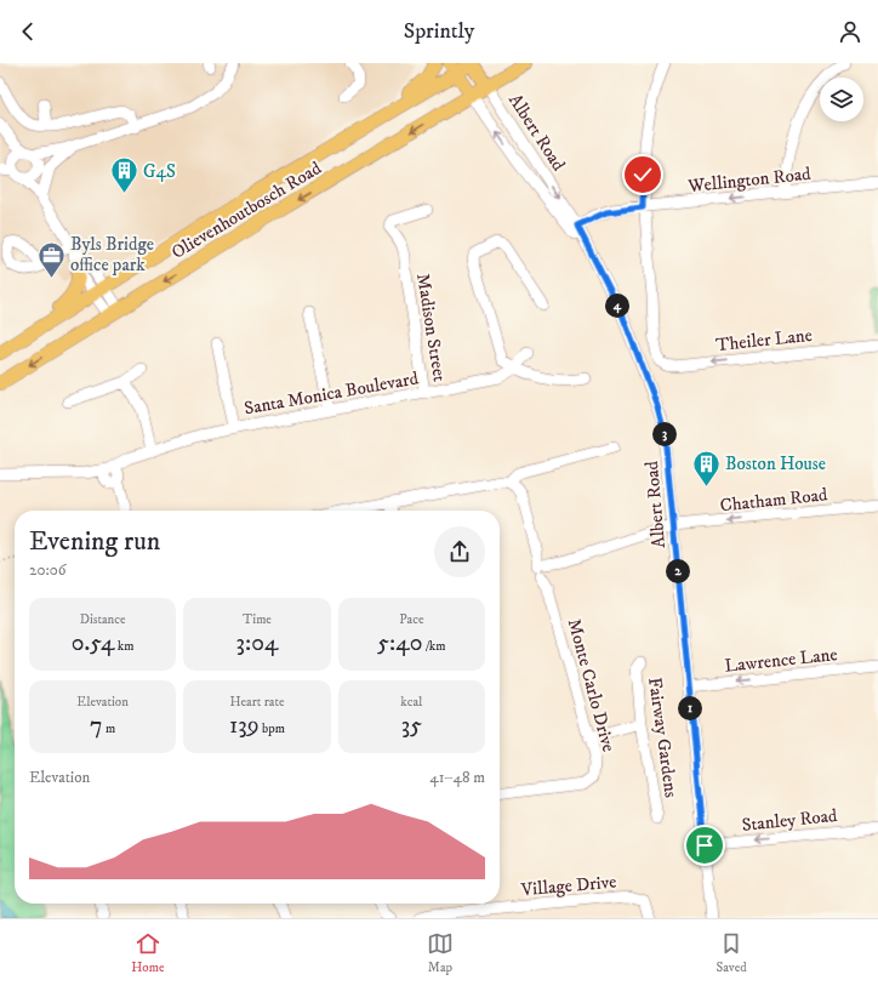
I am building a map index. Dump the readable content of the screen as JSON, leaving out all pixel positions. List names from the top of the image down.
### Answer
{
  "streets": {
    "main road": ["Olievenhoutbosch Road"],
    "street": [
      "Albert Road",
      "Wellington Road",
      "Madison Street",
      "Theiler Lane",
      "Santa Monica Boulevard",
      "Chatham Road",
      "Lawrence Lane",
      "Monte Carlo Drive",
      "Fairway Gardens",
      "Stanley Road",
      "Village Drive"
    ]
  },
  "crossings": [
    ["Albert Road", "Wellington Road"],
    ["Albert Road", "Olievenhoutbosch Road"],
    ["Albert Road", "Chatham Road"],
    ["Albert Road", "Lawrence Lane"],
    ["Albert Road", "Stanley Road"],
    ["Wellington Road", "Theiler Lane"],
    ["Madison Street", "Santa Monica Boulevard"],
    ["Chatham Road", "Monte Carlo Drive"]
  ],
  "one_way": [
    "Wellington Road",
    "Chatham Road",
    "Lawrence Lane",
    "Stanley Road"
  ],
  "places": {
    "building": ["G4S", "Boston House"],
    "office": ["Byls Bridge office park"]
  },
  "page": {
    "header": "Sprintly",
    "pins": [
      "4",
      "3",
      "2",
      "1"
    ],
    "heading": ["Evening run", "20:06"],
    "stats": [
      ["Distance", "0.54 km"],
      ["Time", "3:04"],
      ["Pace", "5:40 /km"],
      ["Elevation", "7 m"],
      ["Heart rate", "139 bpm"],
      ["kcal", "35"]
    ],
    "chart": ["Elevation", "41–48 m"],
    "tabs": ["Home", "Map", "Saved"]
  }
}
